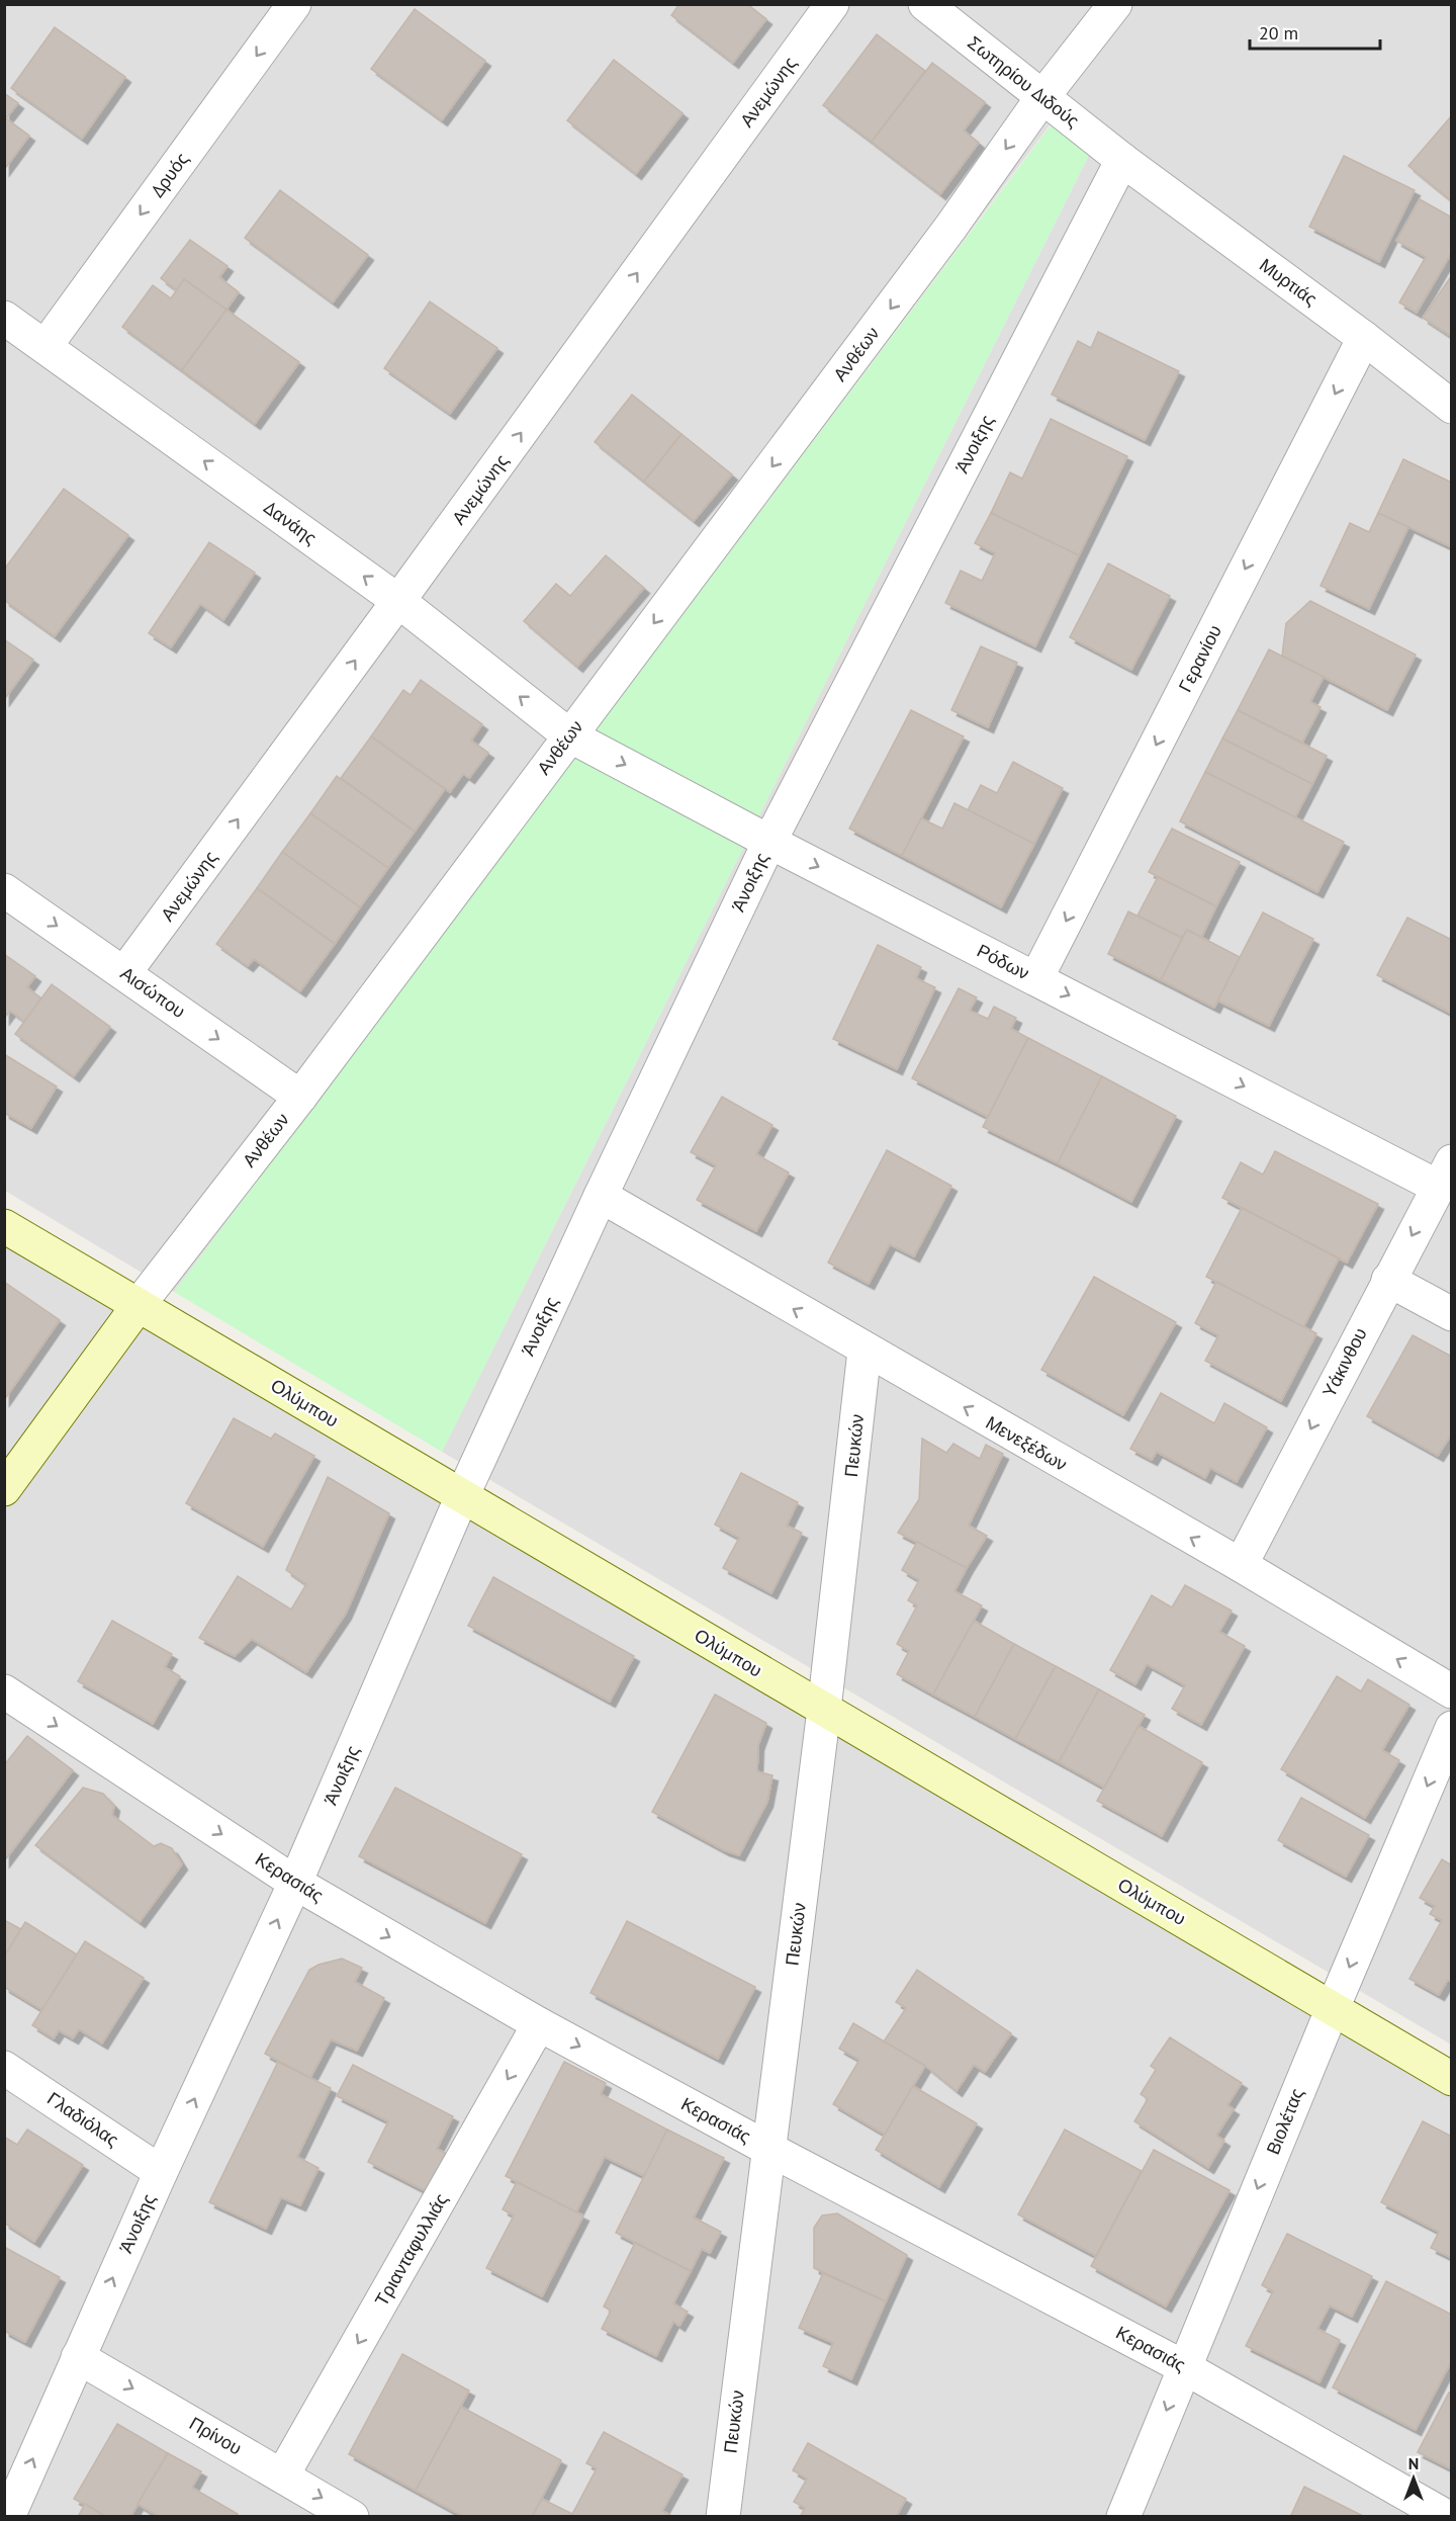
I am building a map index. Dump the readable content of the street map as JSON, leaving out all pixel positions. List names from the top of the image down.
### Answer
{
  "streets": {
    "street": [
      "Σωτηρίου Διδούς",
      "Ανεμώνης",
      "Δρυός",
      "Μυρτιάς",
      "Ανθέων",
      "Άνοιξης",
      "Δανάης",
      "Γερανίου",
      "Ρόδων",
      "Αισώπου",
      "Υάκινθου",
      "Ολύμπου",
      "Μενεξέδων",
      "Πευκών",
      "Κερασιάς",
      "Γλαδιόλας",
      "Βιολέτας",
      "Τριανταφυλλιάς",
      "Πρίνου"
    ]
  },
  "crossings": [
    ["Σωτηρίου Διδούς", "Μυρτιάς"],
    ["Σωτηρίου Διδούς", "Ανθέων"],
    ["Σωτηρίου Διδούς", "Άνοιξης"],
    ["Ανεμώνης", "Δανάης"],
    ["Ανεμώνης", "Αισώπου"],
    ["Δρυός", "Δανάης"],
    ["Μυρτιάς", "Άνοιξης"],
    ["Μυρτιάς", "Γερανίου"],
    ["Ανθέων", "Δανάης"],
    ["Ανθέων", "Ρόδων"],
    ["Ανθέων", "Αισώπου"],
    ["Ανθέων", "Ολύμπου"],
    ["Άνοιξης", "Ρόδων"],
    ["Άνοιξης", "Ολύμπου"],
    ["Άνοιξης", "Μενεξέδων"],
    ["Άνοιξης", "Κερασιάς"],
    ["Άνοιξης", "Γλαδιόλας"],
    ["Άνοιξης", "Πρίνου"],
    ["Δανάης", "Ρόδων"],
    ["Γερανίου", "Ρόδων"],
    ["Ρόδων", "Υάκινθου"],
    ["Υάκινθου", "Μενεξέδων"],
    ["Ολύμπου", "Πευκών"],
    ["Ολύμπου", "Βιολέτας"],
    ["Μενεξέδων", "Πευκών"],
    ["Πευκών", "Κερασιάς"],
    ["Κερασιάς", "Βιολέτας"],
    ["Κερασιάς", "Τριανταφυλλιάς"],
    ["Τριανταφυλλιάς", "Πρίνου"]
  ],
  "one_way": [
    "Ανεμώνης",
    "Δρυός",
    "Ανθέων",
    "Δανάης",
    "Γερανίου",
    "Ρόδων",
    "Αισώπου",
    "Υάκινθου",
    "Μενεξέδων",
    "Κερασιάς",
    "Βιολέτας",
    "Τριανταφυλλιάς",
    "Πρίνου"
  ],
  "scale_bar": "20 m",
  "north": "top"
}
